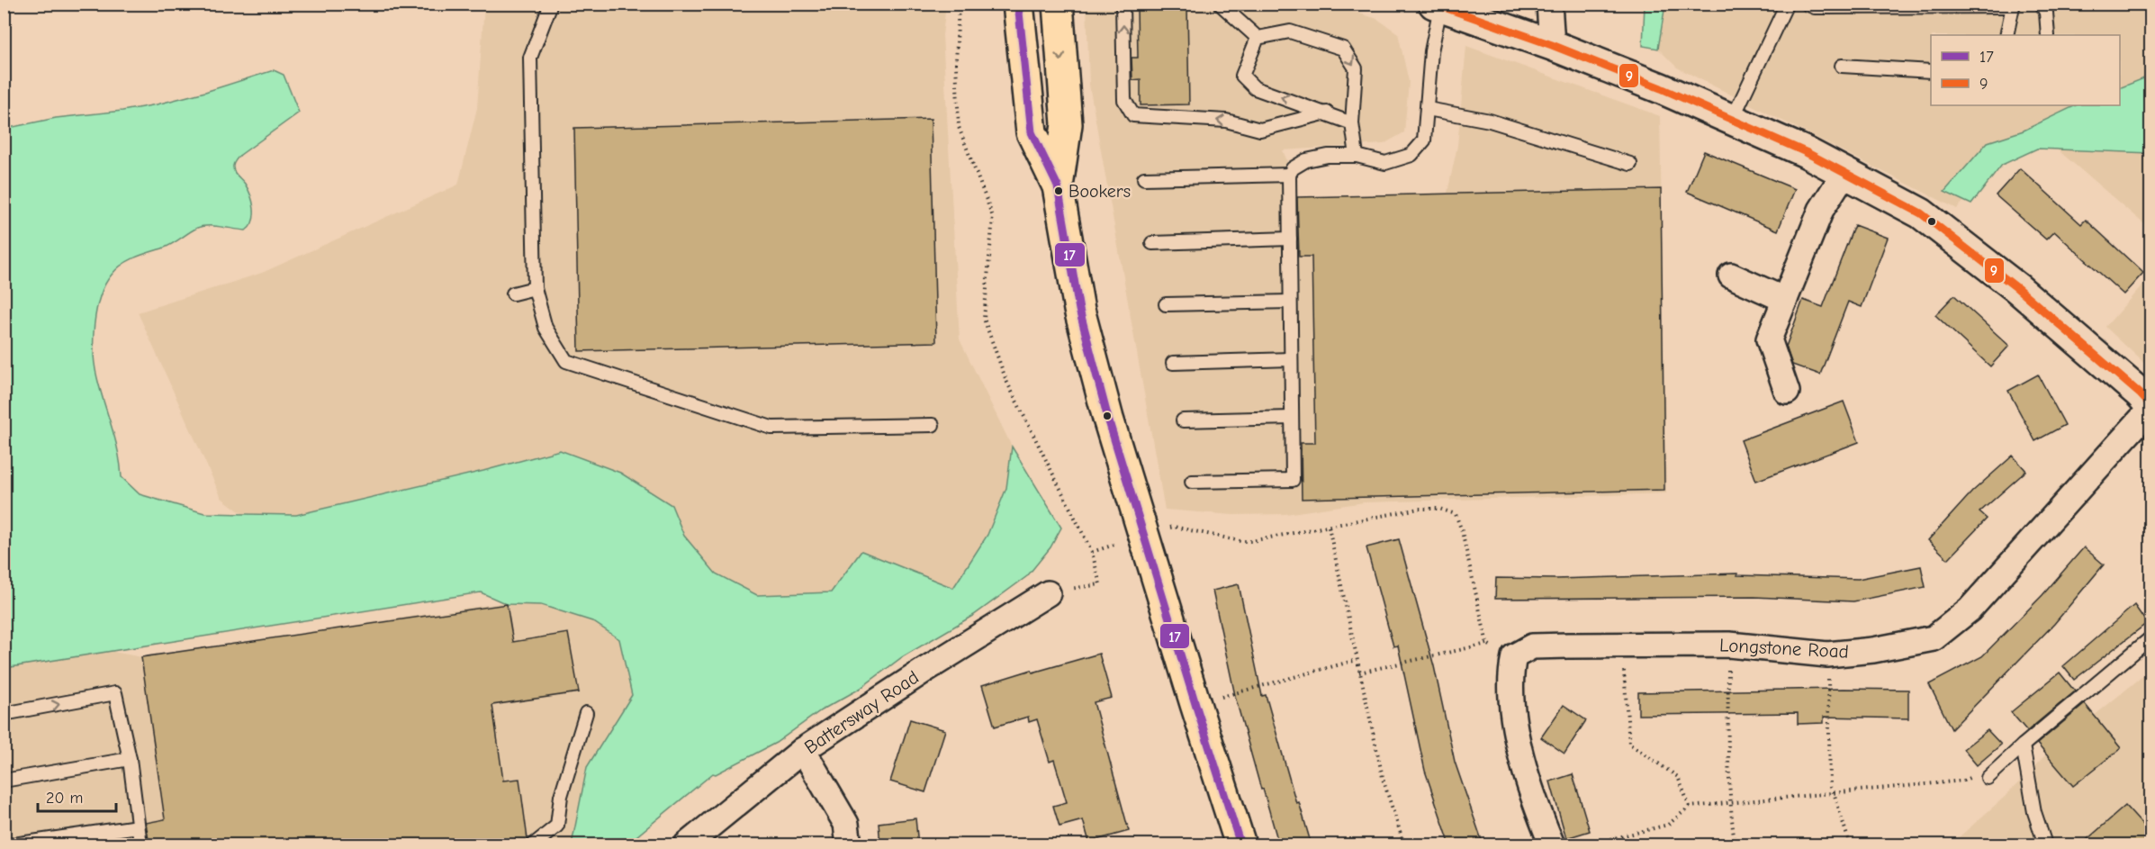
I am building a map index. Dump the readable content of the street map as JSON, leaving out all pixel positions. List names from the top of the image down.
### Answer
{
  "streets": {
    "street": ["Longstone Road", "Battersway Road"]
  },
  "places": ["Bookers"],
  "lines": ["transit line 17", "transit line 9"],
  "legend": ["17", "9"],
  "scale_bar": "20 m"
}
